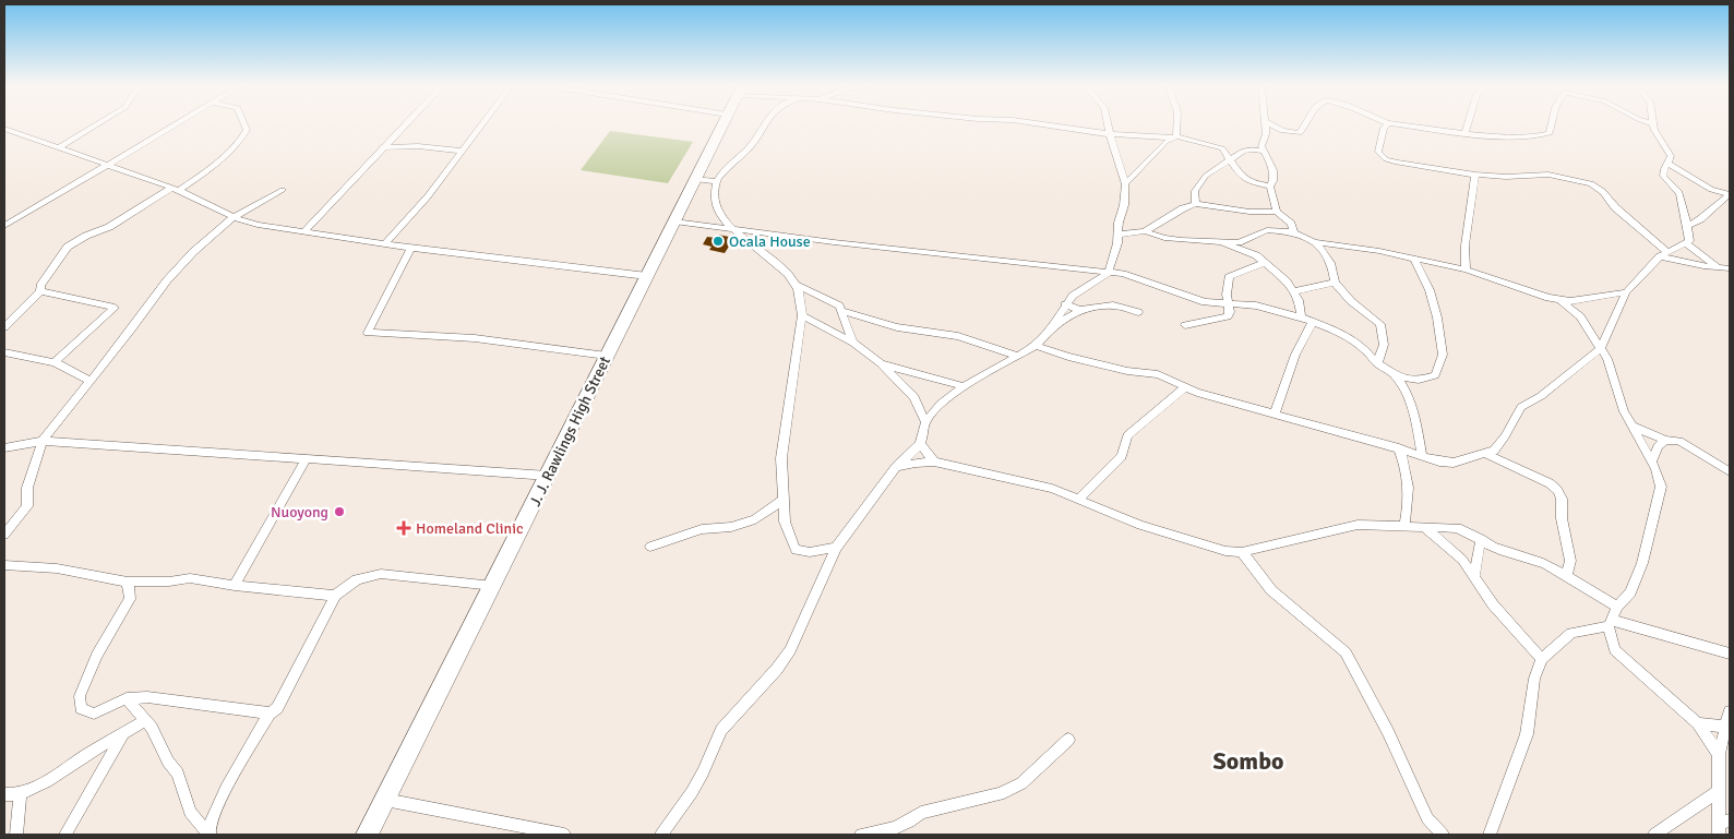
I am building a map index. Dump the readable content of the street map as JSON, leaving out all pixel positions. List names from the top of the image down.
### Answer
{
  "streets": {
    "main road": ["J. J. Rawlings High Street"]
  },
  "districts": ["Sombo"],
  "places": {
    "other": ["Ocala House", "Nuoyong"],
    "health": ["Homeland Clinic"]
  }
}
